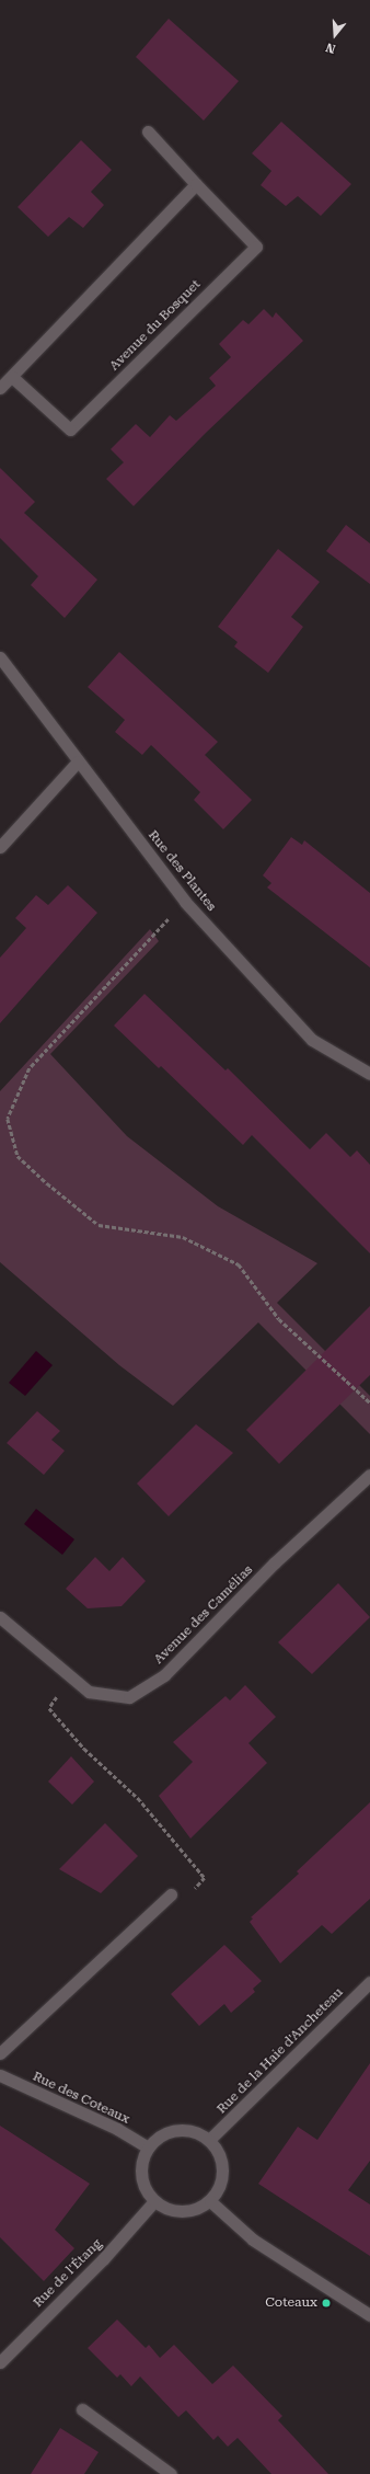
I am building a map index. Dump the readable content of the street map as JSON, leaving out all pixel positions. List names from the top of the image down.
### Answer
{
  "streets": {
    "street": [
      "Avenue du Bosquet",
      "Rue des Plantes",
      "Avenue des Camélias",
      "Rue de la Haie d'Ancheteau",
      "Rue des Coteaux",
      "Rue de l'Étang"
    ]
  },
  "crossings": [
    ["Rue de la Haie d'Ancheteau", "Rue des Coteaux"],
    ["Rue de la Haie d'Ancheteau", "Rue de l'Étang"],
    ["Rue des Coteaux", "Rue de l'Étang"]
  ],
  "places": ["Coteaux"],
  "north": "bottom"
}
